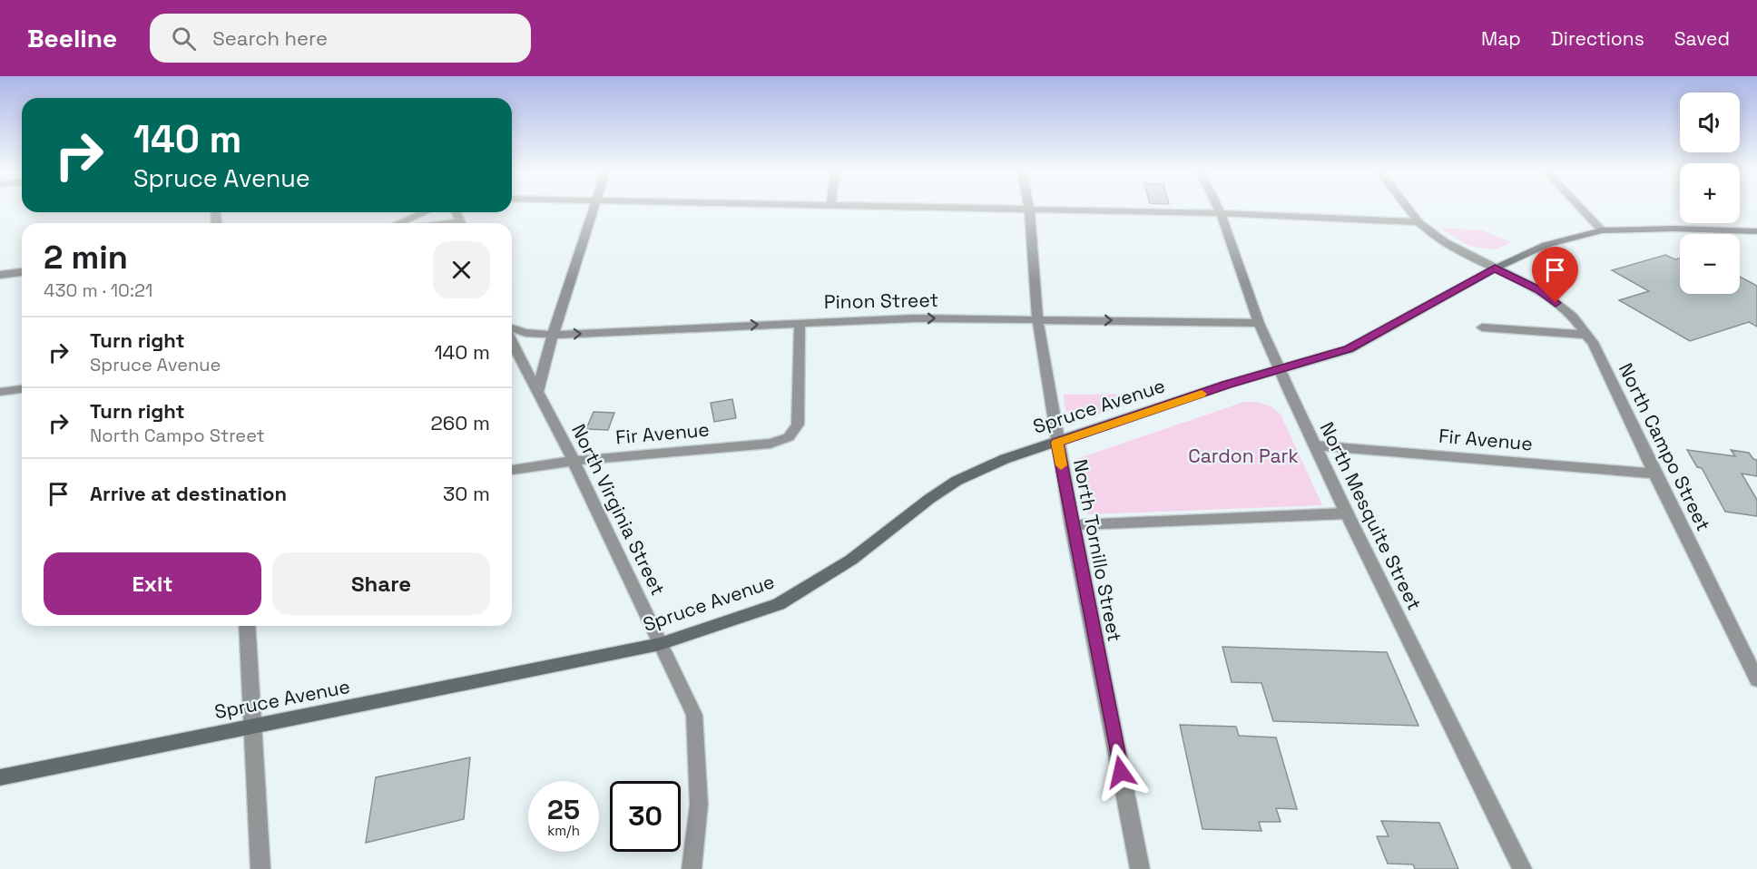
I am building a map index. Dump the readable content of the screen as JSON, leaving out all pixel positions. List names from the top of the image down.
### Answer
{
  "streets": {
    "main road": ["Spruce Avenue"],
    "street": [
      "Pinon Street",
      "Fir Avenue",
      "North Campo Street",
      "North Virginia Street",
      "North Mesquite Street",
      "North Tornillo Street"
    ]
  },
  "crossings": [
    ["Pinon Street", "Fir Avenue"],
    ["Pinon Street", "North Mesquite Street"],
    ["Pinon Street", "North Tornillo Street"],
    ["Spruce Avenue", "North Campo Street"],
    ["Spruce Avenue", "North Virginia Street"],
    ["Spruce Avenue", "North Mesquite Street"],
    ["Spruce Avenue", "North Tornillo Street"],
    ["Fir Avenue", "North Campo Street"],
    ["Fir Avenue", "North Virginia Street"],
    ["Fir Avenue", "North Mesquite Street"]
  ],
  "parks": ["Cardon Park"],
  "page": {
    "header": "Beeline",
    "search": "Search here",
    "nav": ["Map", "Directions", "Saved"],
    "map_buttons": ["+", "−"],
    "turn": ["140 m", "Spruce Avenue"],
    "heading": ["2 min", "430 m · 10:21"],
    "list": [
      {
        "name": "Turn right",
        "note": "Spruce Avenue",
        "value": "140 m"
      },
      {
        "name": "Turn right",
        "note": "North Campo Street",
        "value": "260 m"
      },
      {
        "name": "Arrive at destination",
        "value": "30 m"
      }
    ],
    "buttons": ["Exit", "Share"],
    "speed": "25 km/h",
    "limit": "30"
  }
}
